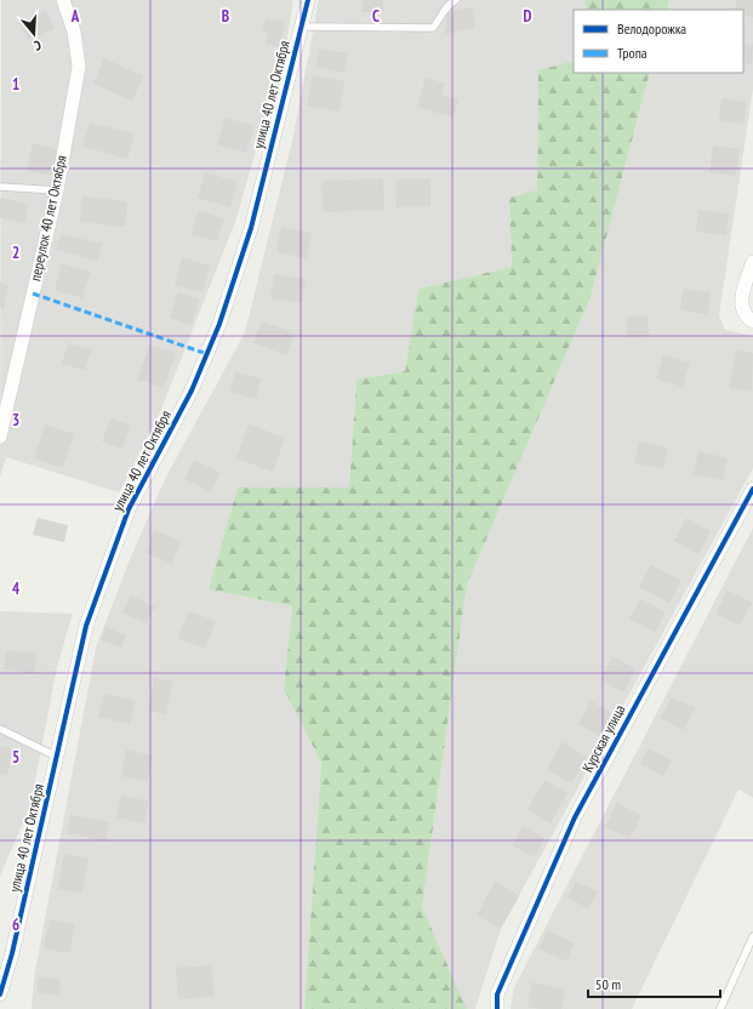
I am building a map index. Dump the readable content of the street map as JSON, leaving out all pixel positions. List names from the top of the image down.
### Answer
{
  "streets": {
    "street": ["улица 40 лет Октября", "переулок 40 лет Октября", "Курская улица"]
  },
  "legend": ["Велодорожка", "Тропа"],
  "scale_bar": "50 m",
  "north": "bottom",
  "grid": {
    "columns": [
      "A",
      "B",
      "C",
      "D"
    ],
    "rows": [
      "1",
      "2",
      "3",
      "4",
      "5",
      "6"
    ]
  }
}
